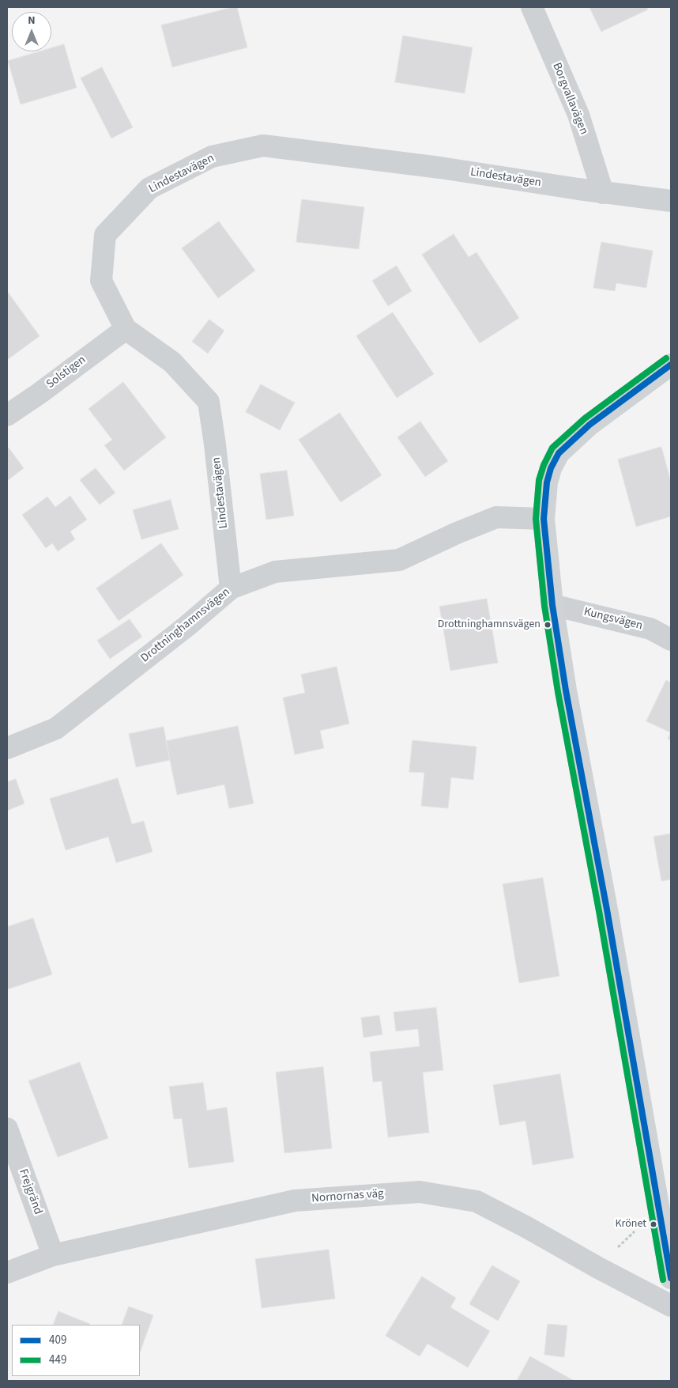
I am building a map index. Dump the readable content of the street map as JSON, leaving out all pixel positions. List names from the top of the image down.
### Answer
{
  "streets": {
    "street": [
      "Borgvallavägen",
      "Lindestavägen",
      "Solstigen",
      "Kungsvägen",
      "Drottninghamnsvägen",
      "Frejgränd",
      "Nornornas väg"
    ]
  },
  "crossings": [
    ["Borgvallavägen", "Lindestavägen"],
    ["Lindestavägen", "Solstigen"],
    ["Lindestavägen", "Drottninghamnsvägen"],
    ["Frejgränd", "Nornornas väg"]
  ],
  "places": ["Drottninghamnsvägen", "Krönet"],
  "lines": ["transit line 449", "transit line 409"],
  "legend": ["409", "449"],
  "north": "top"
}
